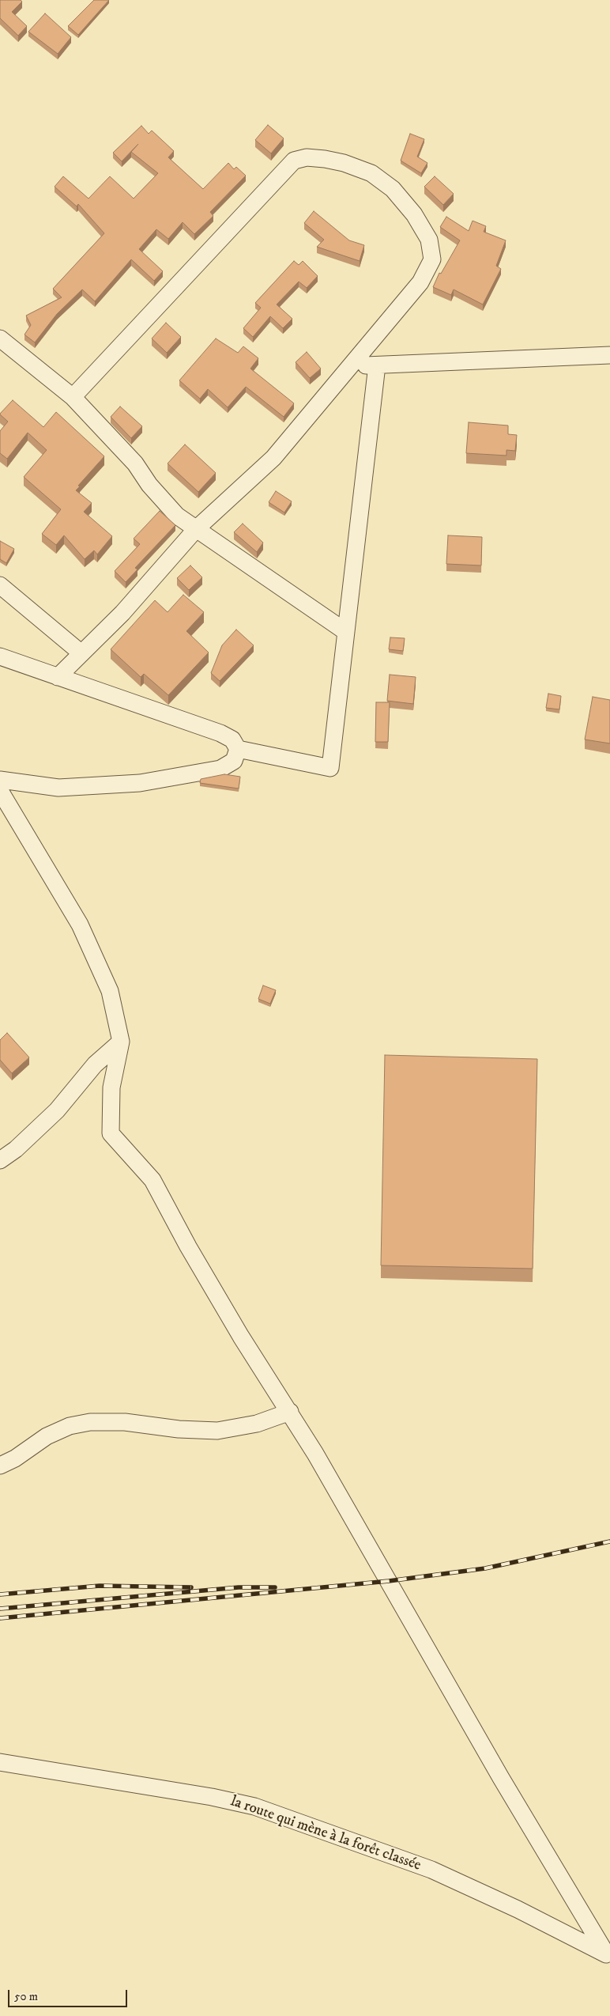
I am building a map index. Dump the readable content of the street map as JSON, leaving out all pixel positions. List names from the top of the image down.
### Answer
{
  "streets": {
    "street": ["la route qui mène à la forêt classée"]
  },
  "scale_bar": "50 m"
}
